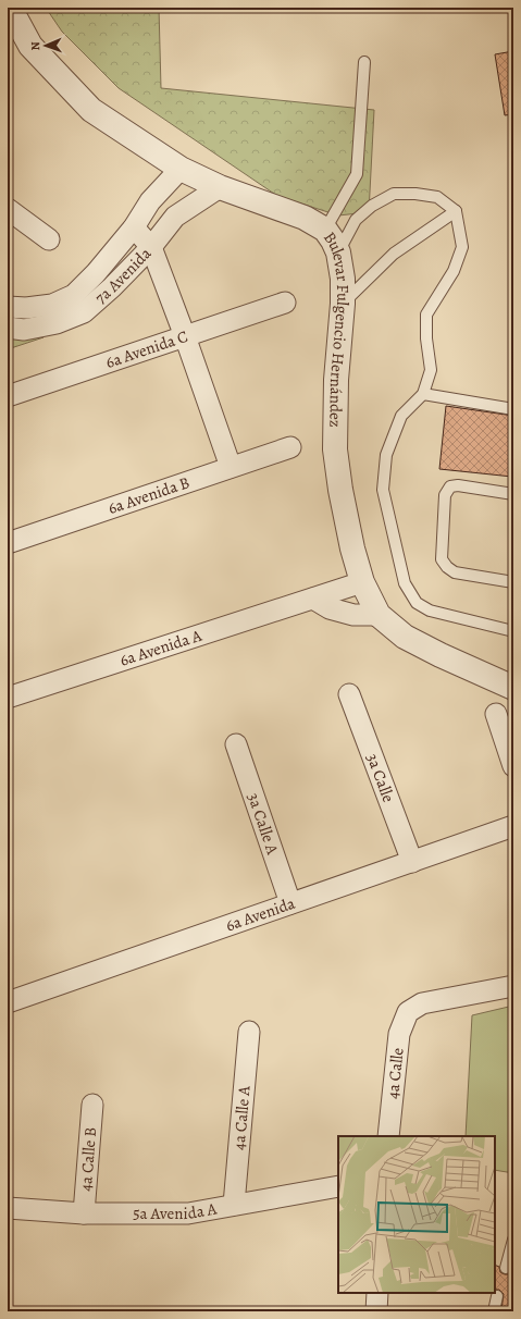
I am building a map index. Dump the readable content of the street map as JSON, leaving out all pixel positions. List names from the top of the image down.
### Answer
{
  "streets": {
    "street": [
      "7a Avenida",
      "Bulevar Fulgencio Hernández",
      "6a Avenida C",
      "6a Avenida B",
      "6a Avenida A",
      "3a Calle",
      "3a Calle A",
      "6a Avenida",
      "4a Calle",
      "4a Calle A",
      "4a Calle B",
      "5a Avenida A"
    ]
  },
  "crossings": [
    ["7a Avenida", "Bulevar Fulgencio Hernández"],
    ["Bulevar Fulgencio Hernández", "6a Avenida A"],
    ["3a Calle", "6a Avenida"],
    ["3a Calle A", "6a Avenida"],
    ["4a Calle A", "5a Avenida A"],
    ["4a Calle B", "5a Avenida A"]
  ],
  "north": "left"
}
